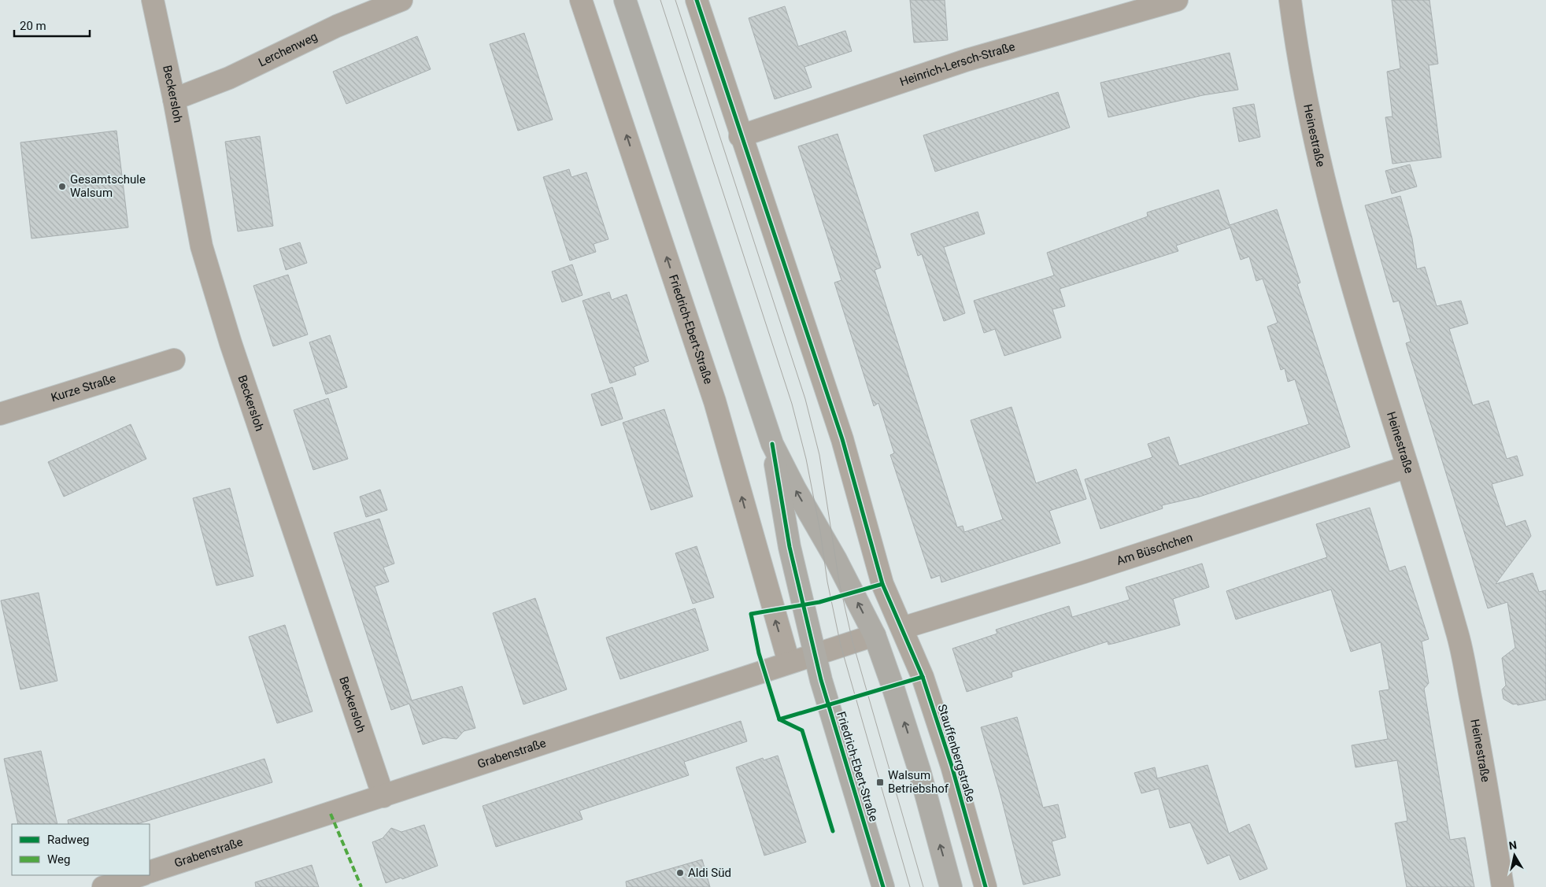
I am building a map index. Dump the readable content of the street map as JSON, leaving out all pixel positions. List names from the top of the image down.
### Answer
{
  "streets": {
    "main road": ["Friedrich-Ebert-Straße"],
    "street": [
      "Lerchenweg",
      "Heinrich-Lersch-Straße",
      "Beckersloh",
      "Heinestraße",
      "Kurze Straße",
      "Am Büschchen",
      "Stauffenbergstraße",
      "Grabenstraße"
    ]
  },
  "crossings": [
    ["Lerchenweg", "Beckersloh"],
    ["Heinrich-Lersch-Straße", "Stauffenbergstraße"],
    ["Beckersloh", "Grabenstraße"],
    ["Heinestraße", "Am Büschchen"],
    ["Friedrich-Ebert-Straße", "Grabenstraße"],
    ["Am Büschchen", "Stauffenbergstraße"]
  ],
  "one_way": ["Friedrich-Ebert-Straße"],
  "places": {
    "other": ["Gesamtschule Walsum", "Aldi Süd"],
    "transit": ["Walsum Betriebshof"]
  },
  "legend": ["Radweg", "Weg"],
  "scale_bar": "20 m",
  "north": "top"
}
